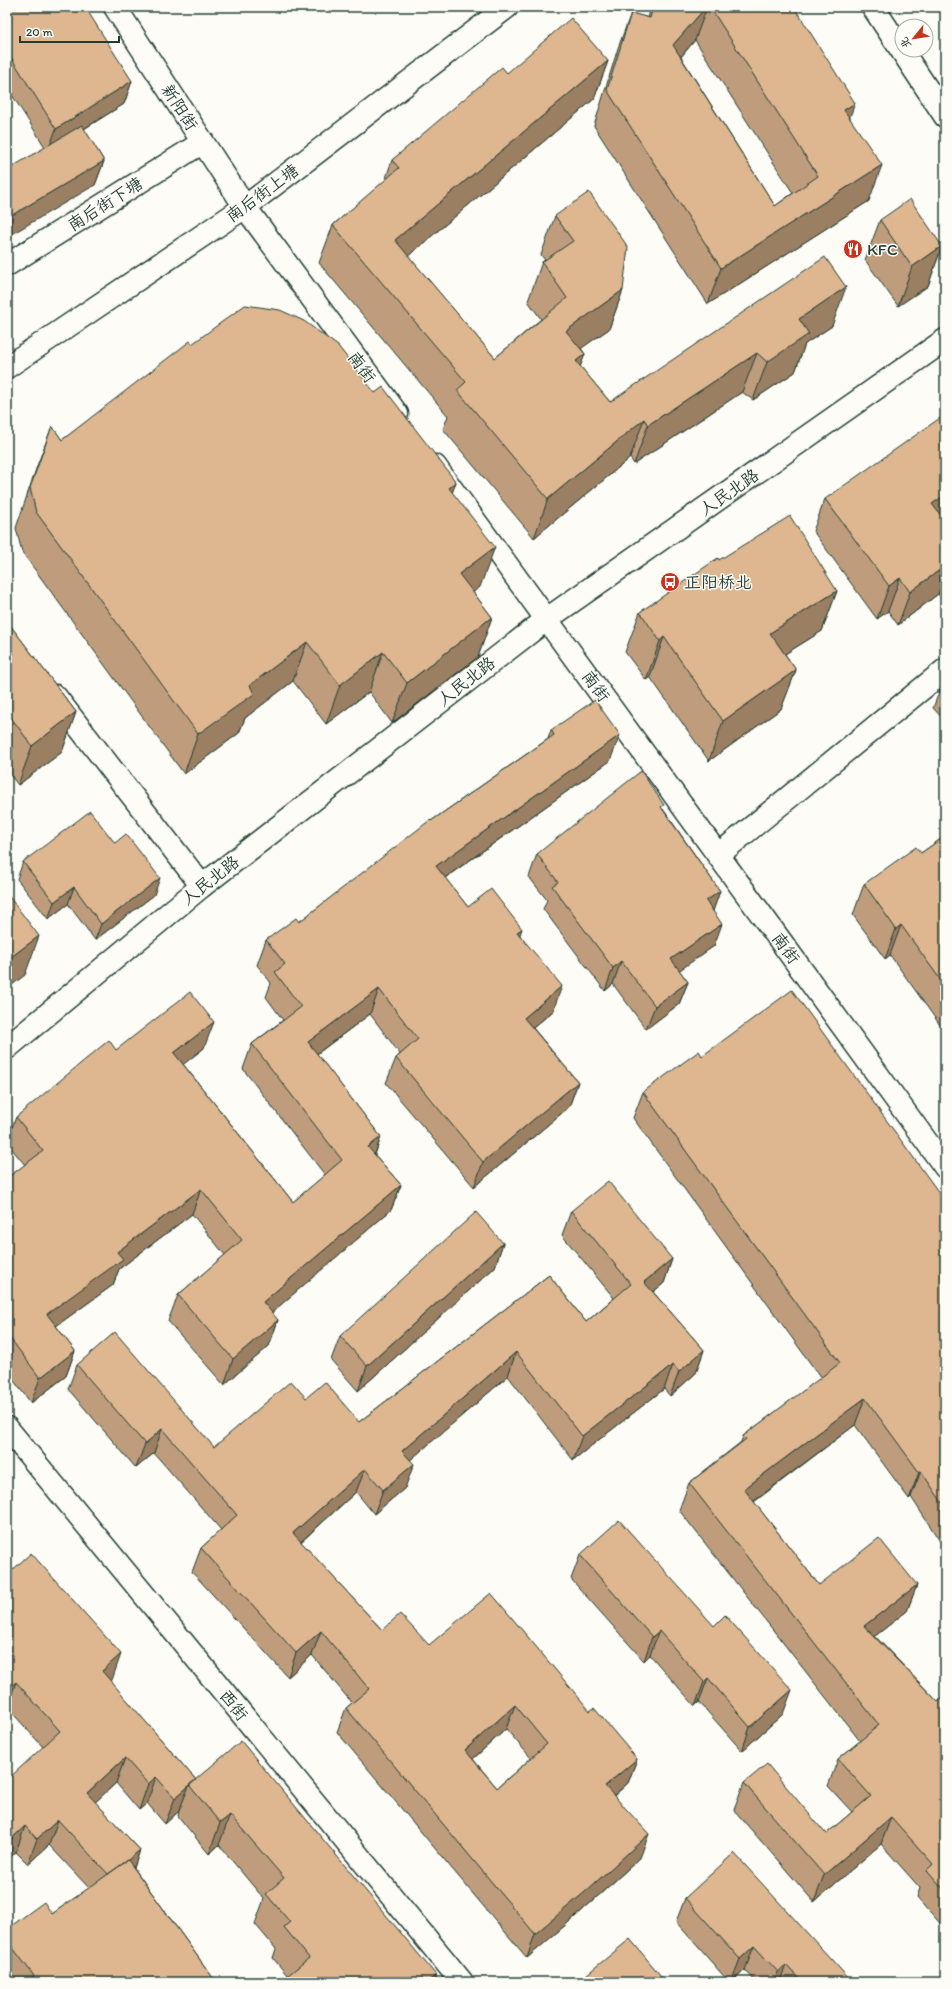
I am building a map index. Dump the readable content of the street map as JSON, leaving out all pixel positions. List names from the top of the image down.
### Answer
{
  "streets": {
    "street": [
      "新阳街",
      "南后街上塘",
      "南后街下塘",
      "南街",
      "人民北路",
      "西街"
    ]
  },
  "crossings": [
    ["新阳街", "南后街上塘"],
    ["新阳街", "南后街下塘"],
    ["新阳街", "南街"],
    ["南后街上塘", "南街"],
    ["南街", "人民北路"]
  ],
  "places": {
    "restaurant": ["KFC"],
    "bus stop": ["正阳桥北"]
  },
  "scale_bar": "20 m",
  "north": "bottom left"
}
